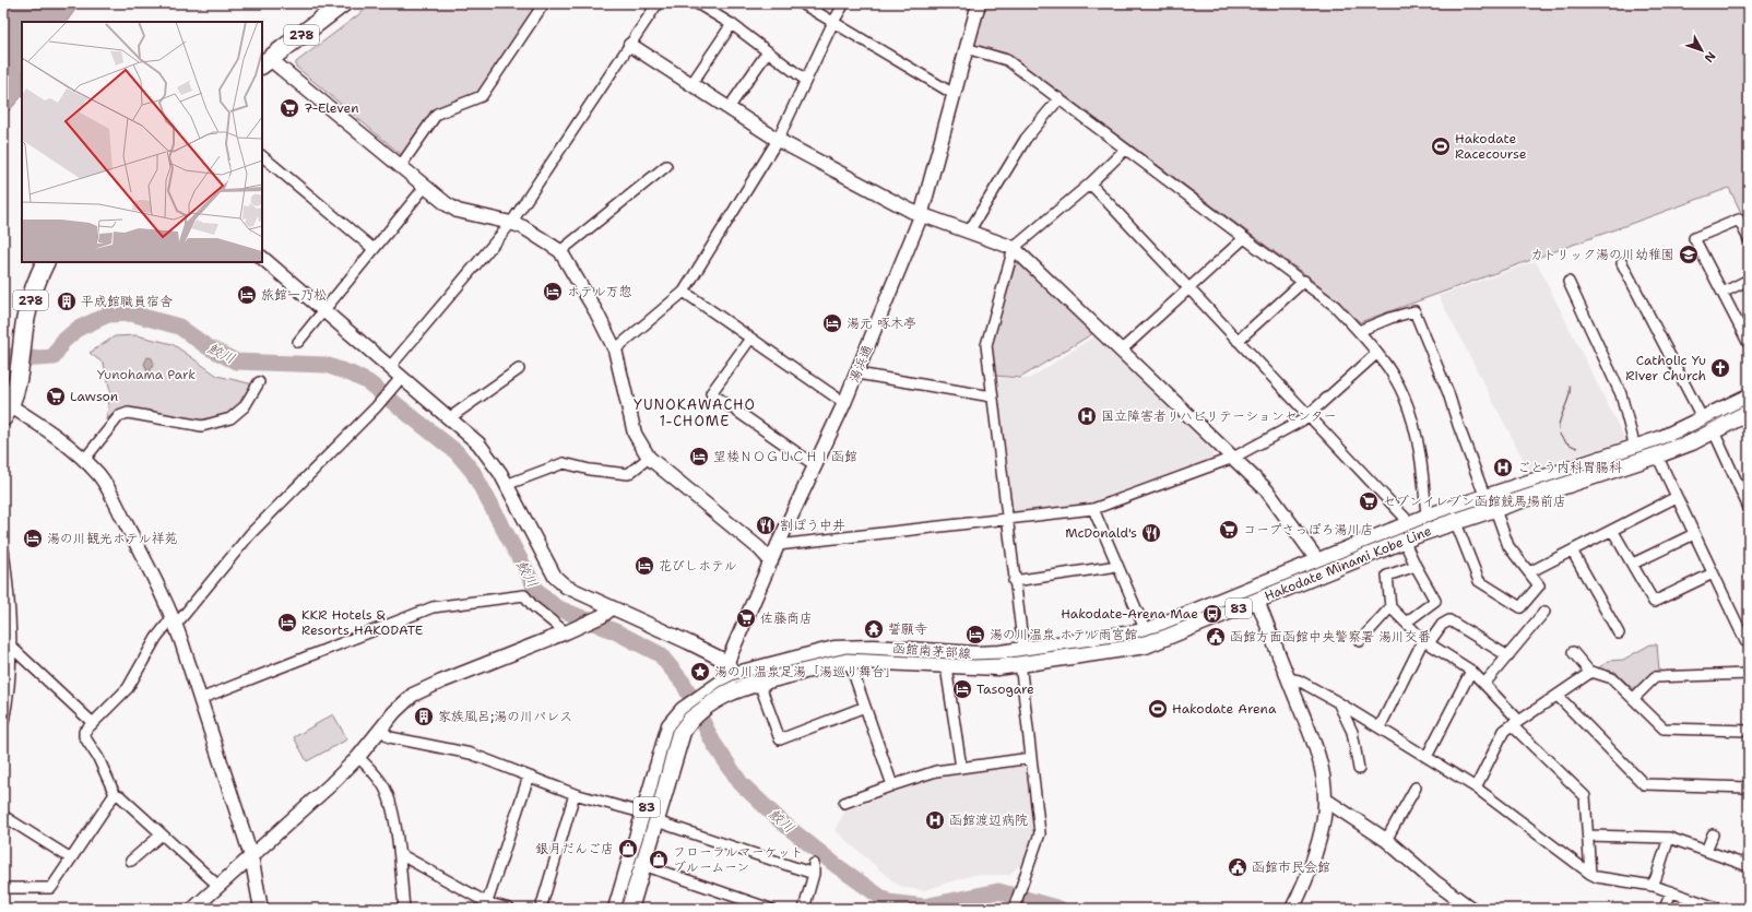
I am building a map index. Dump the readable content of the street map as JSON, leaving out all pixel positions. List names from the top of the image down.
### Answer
{
  "streets": {
    "highway": ["278"],
    "main road": ["Hakodate Minami Kobe Line", "83", "函館南茅部線"],
    "street": ["湯浜通"]
  },
  "crossings": [
    ["湯浜通", "Hakodate Minami Kobe Line"],
    ["湯浜通", "函館南茅部線"],
    ["Hakodate Minami Kobe Line", "83"],
    ["Hakodate Minami Kobe Line", "函館南茅部線"]
  ],
  "districts": ["YUNOKAWACHO 1-CHOME"],
  "water": ["鮫川"],
  "parks": ["Yunohama Park"],
  "places": {
    "supermarket": [
      "7-Eleven",
      "Lawson",
      "セブンイレブン函館競馬場前店",
      "コープさっぽろ湯川店",
      "佐藤商店"
    ],
    "sports": ["Hakodate Racecourse", "Hakodate Arena"],
    "school or university": ["カトリック湯の川幼稚園"],
    "hotel": [
      "ホテル万惣",
      "旅館一乃松",
      "湯元 啄木亭",
      "望楼ＮＯＧＵＣＨＩ函館",
      "湯の川観光ホテル祥苑",
      "花びしホテル",
      "KKR Hotels & Resorts HAKODATE",
      "湯の川温泉 ホテル雨宮館",
      "Tasogare"
    ],
    "building": ["平成館職員宿舎", "家族風呂;湯の川パレス"],
    "church": ["Catholic Yu River Church"],
    "hospital": ["国立障害者リハビリテーションセンター", "ごとう内科胃腸科", "函館渡辺病院"],
    "restaurant": ["割ぽう中井", "McDonald's"],
    "bus stop": ["Hakodate-Arena Mae"],
    "temple": ["誓願寺"],
    "public building": ["函館方面函館中央警察署 湯川交番", "函館市民会館"],
    "place": ["湯の川温泉足湯「湯巡り舞台」"],
    "shop": ["銀月だんご店", "フローラルマーケット ブルームーン"]
  },
  "north": "bottom right"
}
